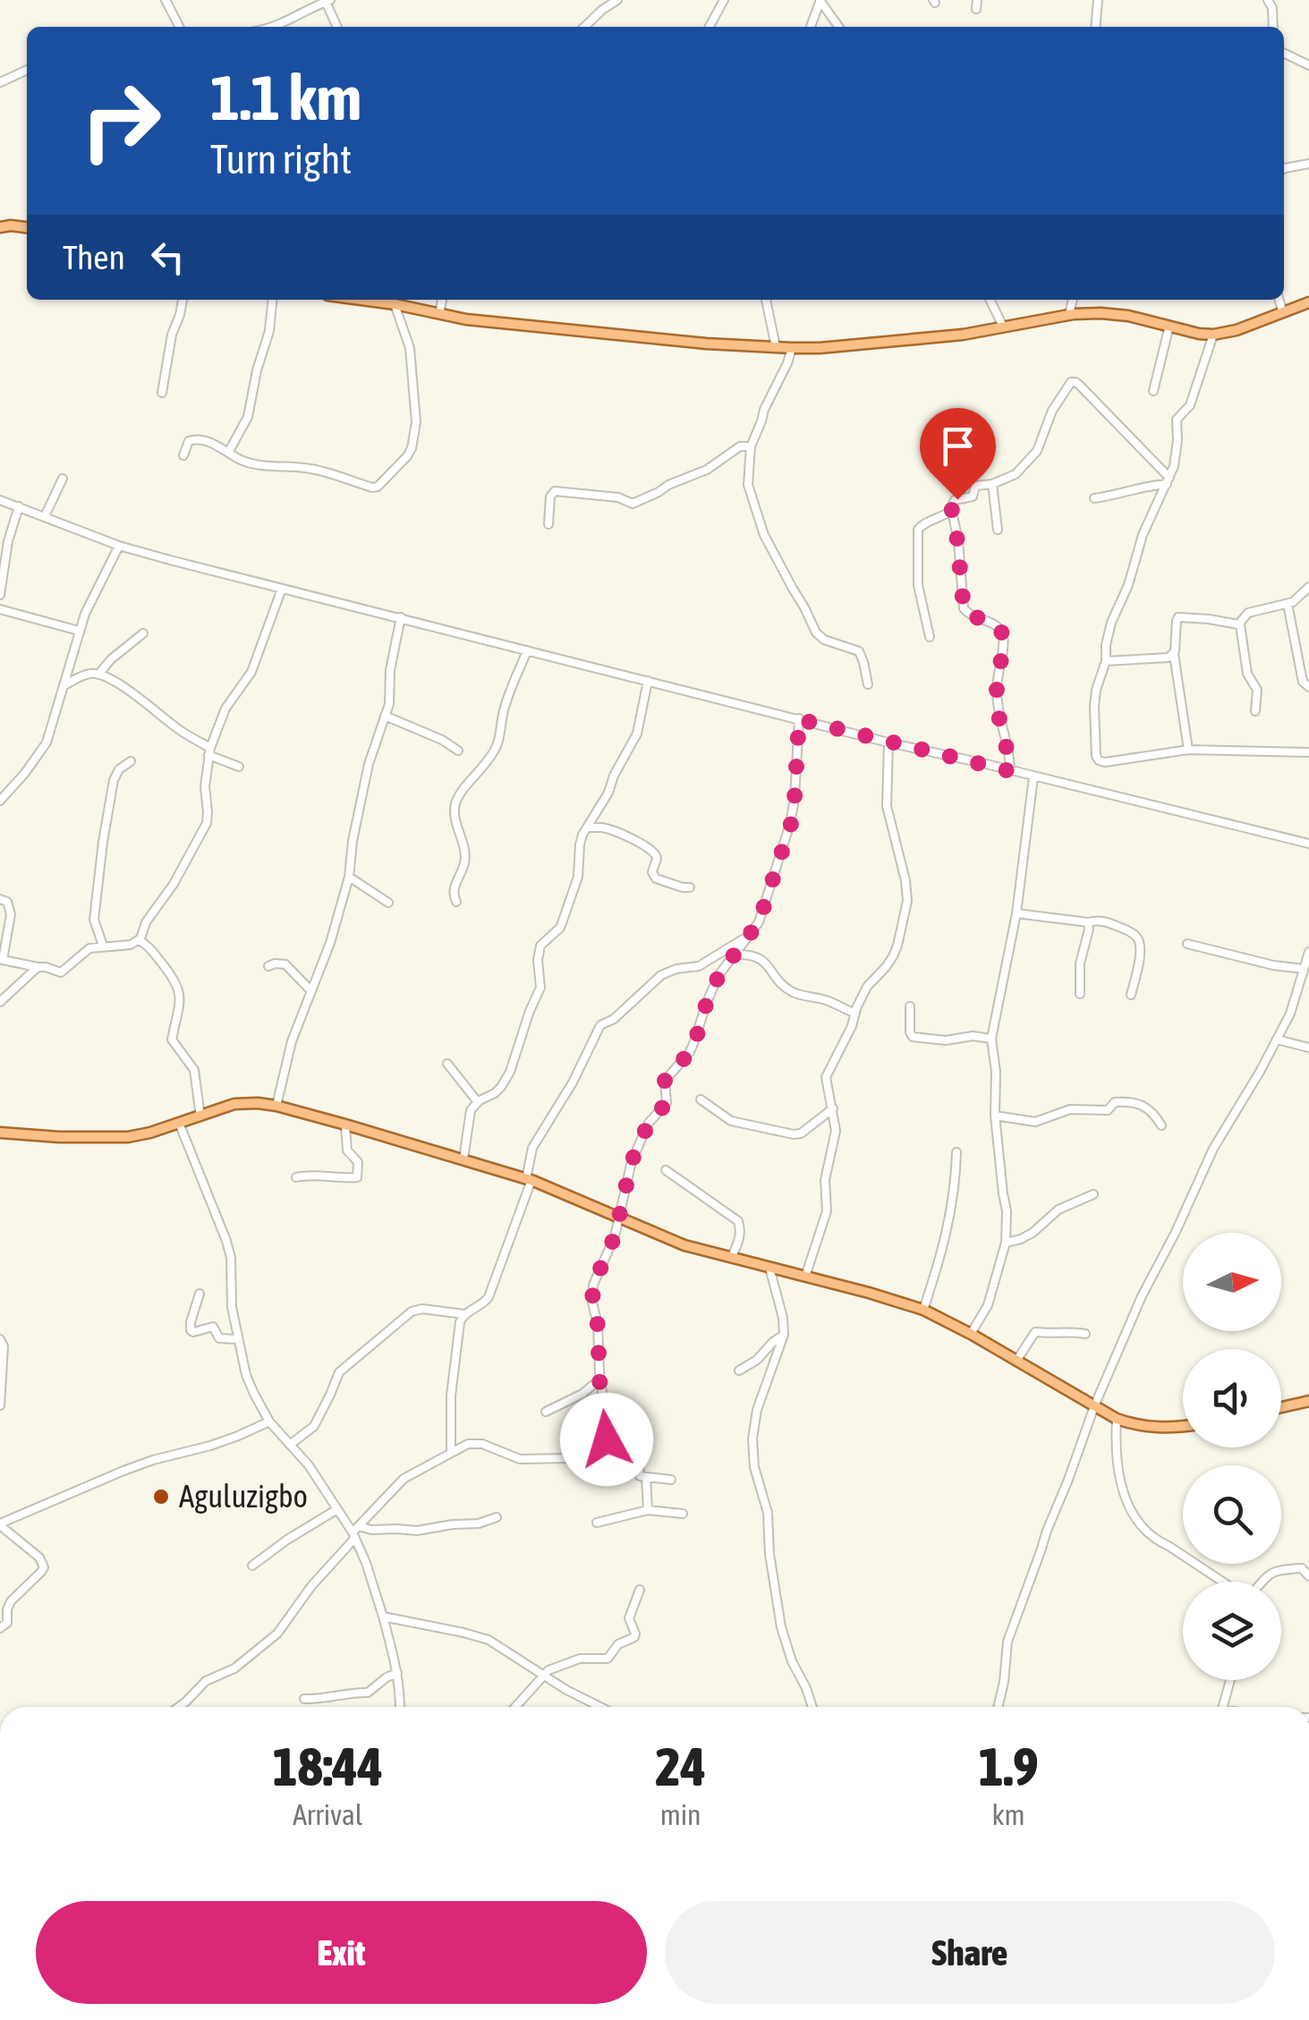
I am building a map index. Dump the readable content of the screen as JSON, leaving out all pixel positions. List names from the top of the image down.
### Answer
{
  "places": ["Aguluzigbo"],
  "north": "right",
  "page": {
    "turn": ["1.1 km", "Turn right"],
    "then": "Then",
    "eta": [
      "18:44",
      "Arrival",
      "24",
      "min",
      "1.9",
      "km"
    ],
    "buttons": ["Exit", "Share"]
  }
}
